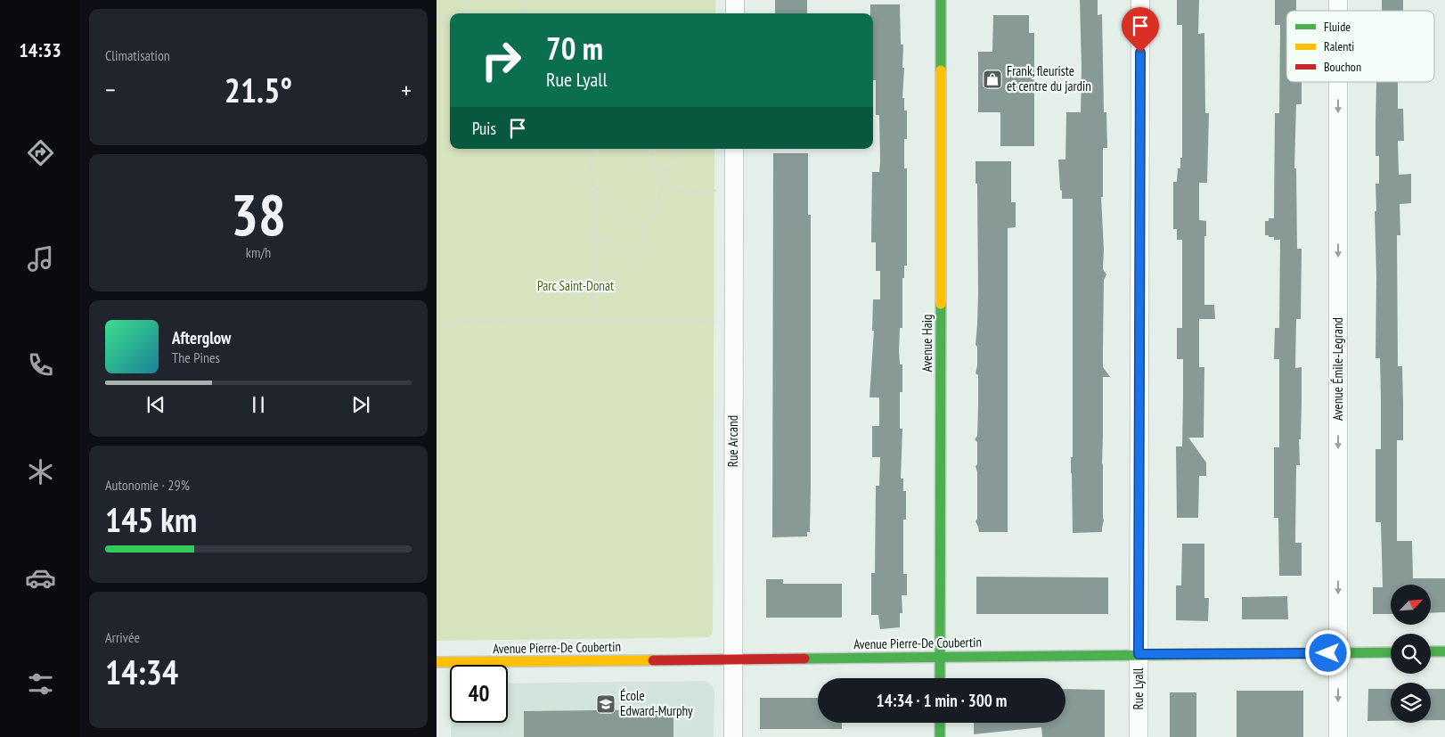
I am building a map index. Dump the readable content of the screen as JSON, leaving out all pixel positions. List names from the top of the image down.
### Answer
{
  "streets": {
    "street": [
      "Avenue Haig",
      "Avenue Émile-Legrand",
      "Rue Arcand",
      "Avenue Pierre-De Coubertin",
      "Rue Lyall"
    ]
  },
  "crossings": [
    ["Avenue Haig", "Avenue Pierre-De Coubertin"],
    ["Avenue Émile-Legrand", "Avenue Pierre-De Coubertin"],
    ["Rue Arcand", "Avenue Pierre-De Coubertin"],
    ["Avenue Pierre-De Coubertin", "Rue Lyall"]
  ],
  "one_way": ["Avenue Émile-Legrand"],
  "parks": ["Parc Saint-Donat"],
  "places": {
    "shop": ["Frank, fleuriste et centre du jardin"],
    "school or university": ["École Edward-Murphy"]
  },
  "legend": ["Fluide", "Ralenti", "Bouchon"],
  "north": "top right",
  "page": {
    "tabs": "14:33",
    "tile": [
      "Climatisation",
      ["38", "km/h"],
      ["Autonomie · 29%", "145 km"],
      ["Arrivée", "14:34"]
    ],
    "turn": ["70 m", "Rue Lyall"],
    "heat": ["−", "21.5°", "+"],
    "then": "Puis",
    "song": ["Afterglow", "The Pines"],
    "limit": "40",
    "trip": "14:34 · 1 min · 300 m"
  }
}
